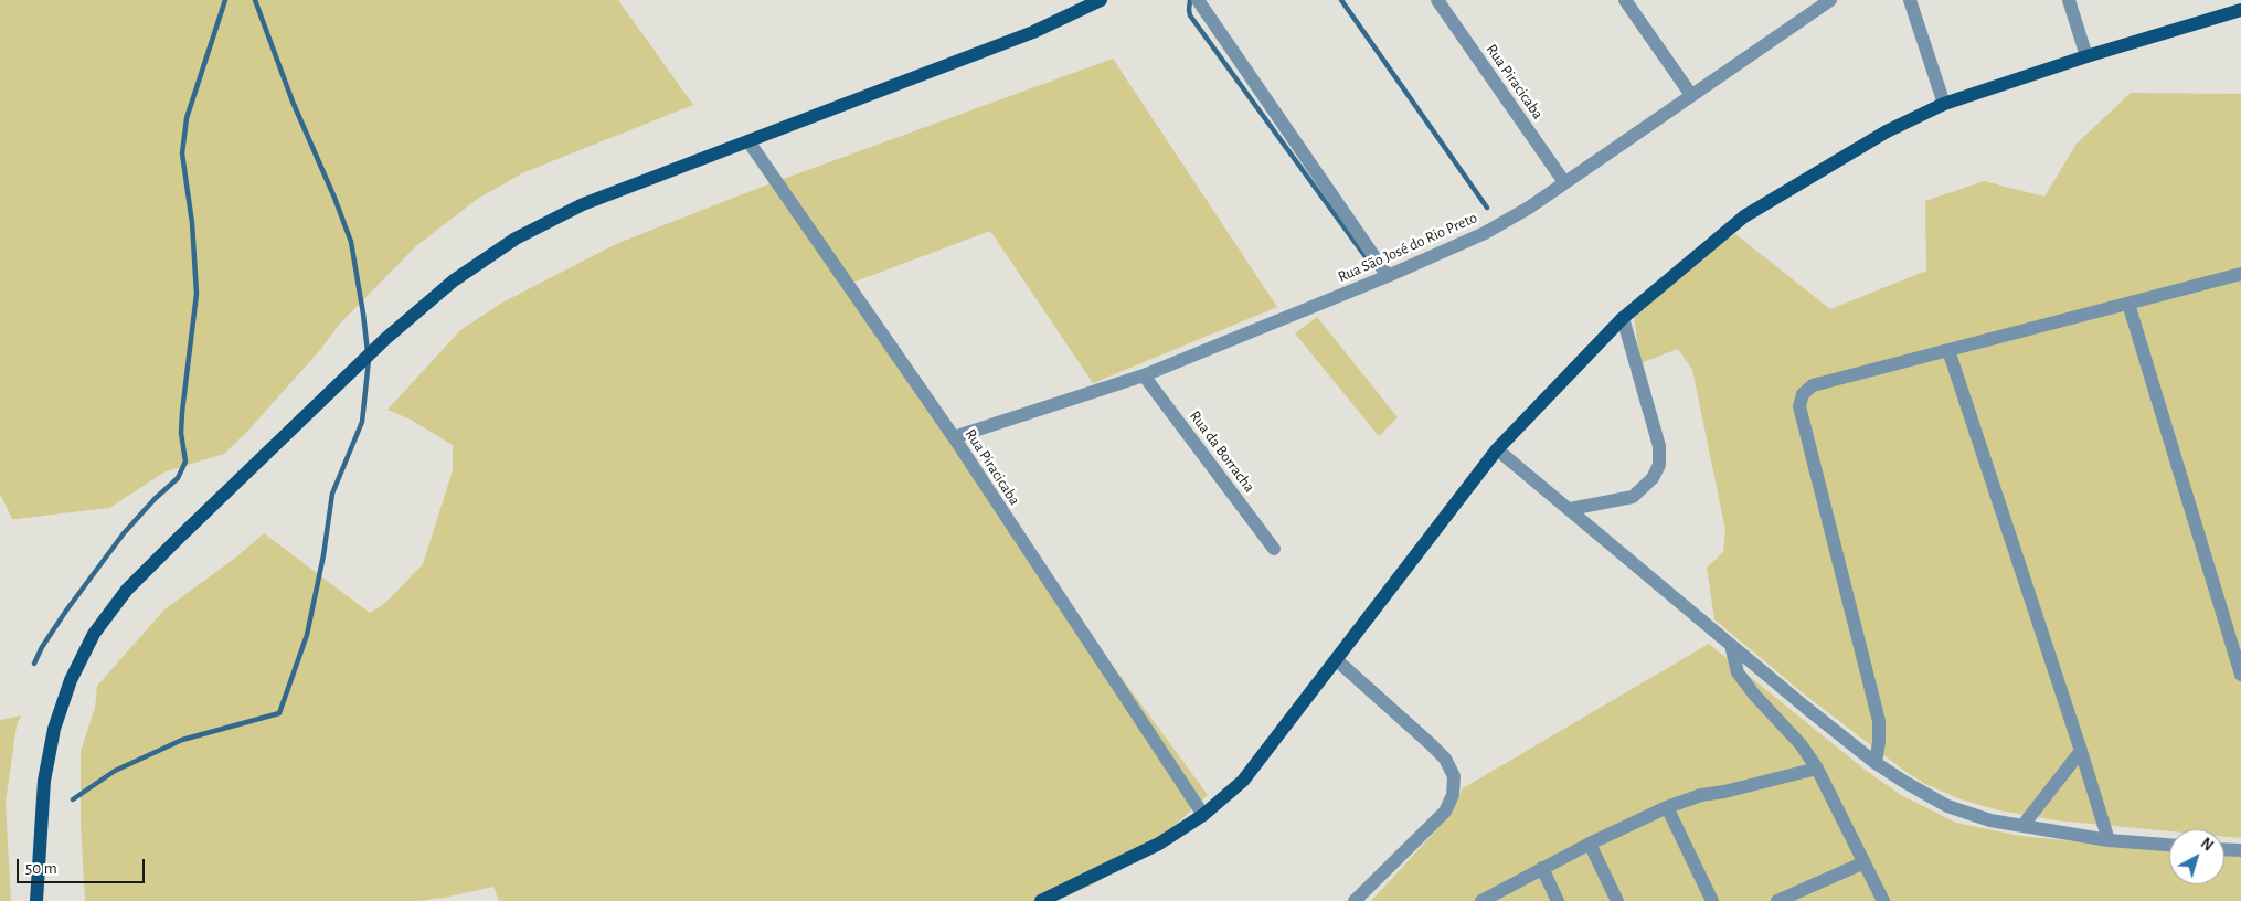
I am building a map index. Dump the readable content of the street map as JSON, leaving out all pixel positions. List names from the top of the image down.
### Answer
{
  "streets": {
    "street": ["Rua Piracicaba", "Rua São José do Rio Preto", "Rua da Borracha"]
  },
  "crossings": [
    ["Rua Piracicaba", "Rua São José do Rio Preto"],
    ["Rua São José do Rio Preto", "Rua da Borracha"]
  ],
  "scale_bar": "50 m",
  "north": "top right"
}
